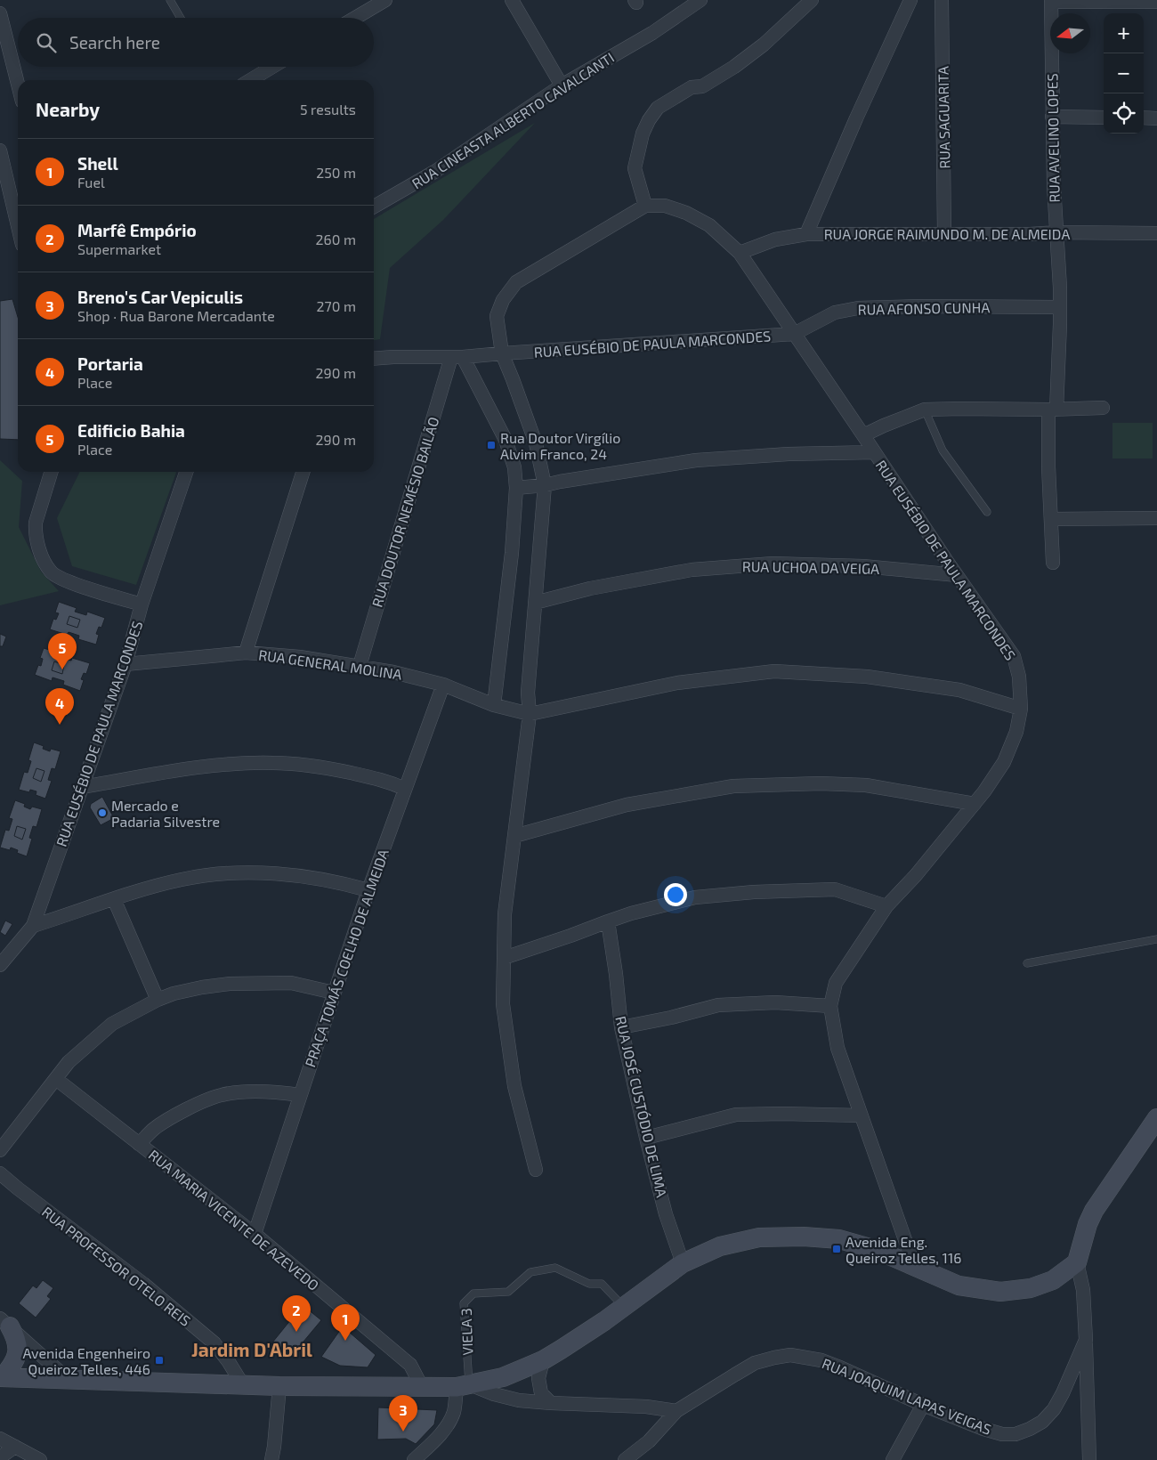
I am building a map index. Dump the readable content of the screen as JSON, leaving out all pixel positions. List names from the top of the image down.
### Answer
{
  "streets": {
    "main road": ["RUA JOAQUIM LAPAS VEIGAS"],
    "street": [
      "RUA SAGUARITA",
      "RUA CINEASTA ALBERTO CAVALCANTI",
      "RUA AVELINO LOPES",
      "RUA JORGE RAIMUNDO M. DE ALMEIDA",
      "RUA AFONSO CUNHA",
      "RUA EUSÉBIO DE PAULA MARCONDES",
      "RUA DOUTOR NEMÉSIO BAILÃO",
      "RUA UCHOA DA VEIGA",
      "RUA GENERAL MOLINA",
      "PRAÇA TOMÁS COELHO DE ALMEIDA",
      "RUA JOSÉ CUSTÓDIO DE LIMA",
      "RUA MARIA VICENTE DE AZEVEDO",
      "RUA PROFESSOR OTELO REIS"
    ],
    "lane": ["VIELA 3"]
  },
  "crossings": [
    ["RUA SAGUARITA", "RUA JORGE RAIMUNDO M. DE ALMEIDA"],
    ["RUA AVELINO LOPES", "RUA JORGE RAIMUNDO M. DE ALMEIDA"],
    ["RUA AVELINO LOPES", "RUA AFONSO CUNHA"],
    ["RUA AFONSO CUNHA", "RUA EUSÉBIO DE PAULA MARCONDES"],
    ["RUA EUSÉBIO DE PAULA MARCONDES", "RUA DOUTOR NEMÉSIO BAILÃO"],
    ["RUA EUSÉBIO DE PAULA MARCONDES", "RUA UCHOA DA VEIGA"],
    ["RUA EUSÉBIO DE PAULA MARCONDES", "RUA GENERAL MOLINA"],
    ["RUA DOUTOR NEMÉSIO BAILÃO", "RUA GENERAL MOLINA"],
    ["RUA GENERAL MOLINA", "PRAÇA TOMÁS COELHO DE ALMEIDA"],
    ["PRAÇA TOMÁS COELHO DE ALMEIDA", "RUA MARIA VICENTE DE AZEVEDO"]
  ],
  "districts": ["Jardim D'Abril"],
  "places": {
    "transit": ["Rua Doutor Virgílio Alvim Franco, 24", "Avenida Eng. Queiroz Telles, 116", "Avenida Engenheiro Queiroz Telles, 446"],
    "other": ["Mercado e Padaria Silvestre"]
  },
  "north": "left",
  "page": {
    "map_buttons": ["+", "−"],
    "search": "Search here",
    "heading": ["Nearby", "5 results"],
    "list": [
      {
        "mark": "1",
        "name": "Shell",
        "note": "Fuel",
        "value": "250 m"
      },
      {
        "mark": "2",
        "name": "Marfê Empório",
        "note": "Supermarket",
        "value": "260 m"
      },
      {
        "mark": "3",
        "name": "Breno's Car Vepiculis",
        "note": "Shop · Rua Barone Mercadante",
        "value": "270 m"
      },
      {
        "mark": "4",
        "name": "Portaria",
        "note": "Place",
        "value": "290 m"
      },
      {
        "mark": "5",
        "name": "Edificio Bahia",
        "note": "Place",
        "value": "290 m"
      }
    ],
    "pins": [
      "5",
      "4",
      "2",
      "1",
      "3"
    ]
  }
}
